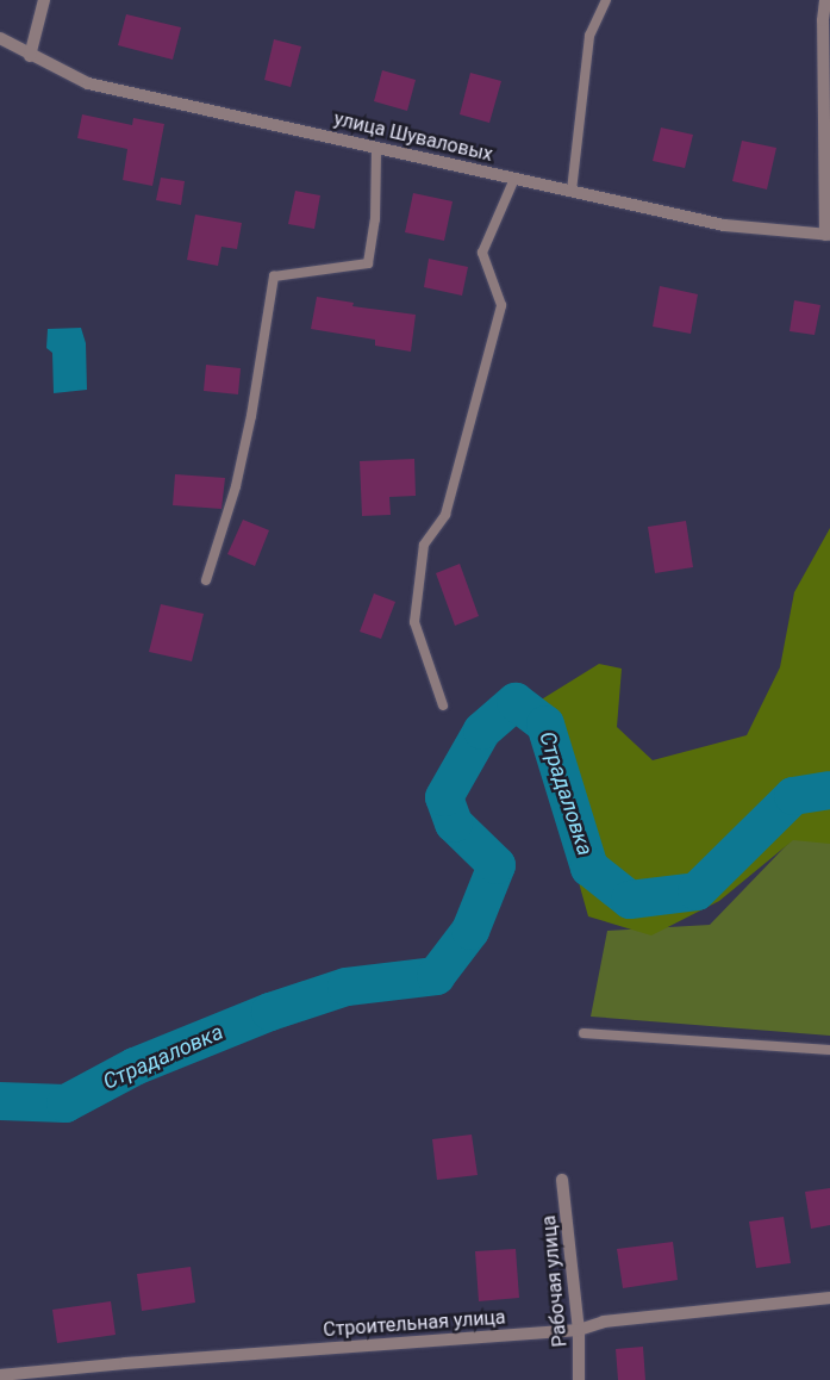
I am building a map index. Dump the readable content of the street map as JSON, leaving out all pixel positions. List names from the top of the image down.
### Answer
{
  "streets": {
    "street": ["улица Шуваловых", "Рабочая улица", "Строительная улица"]
  },
  "crossings": [
    ["Рабочая улица", "Строительная улица"]
  ],
  "water": ["Страдаловка"]
}
